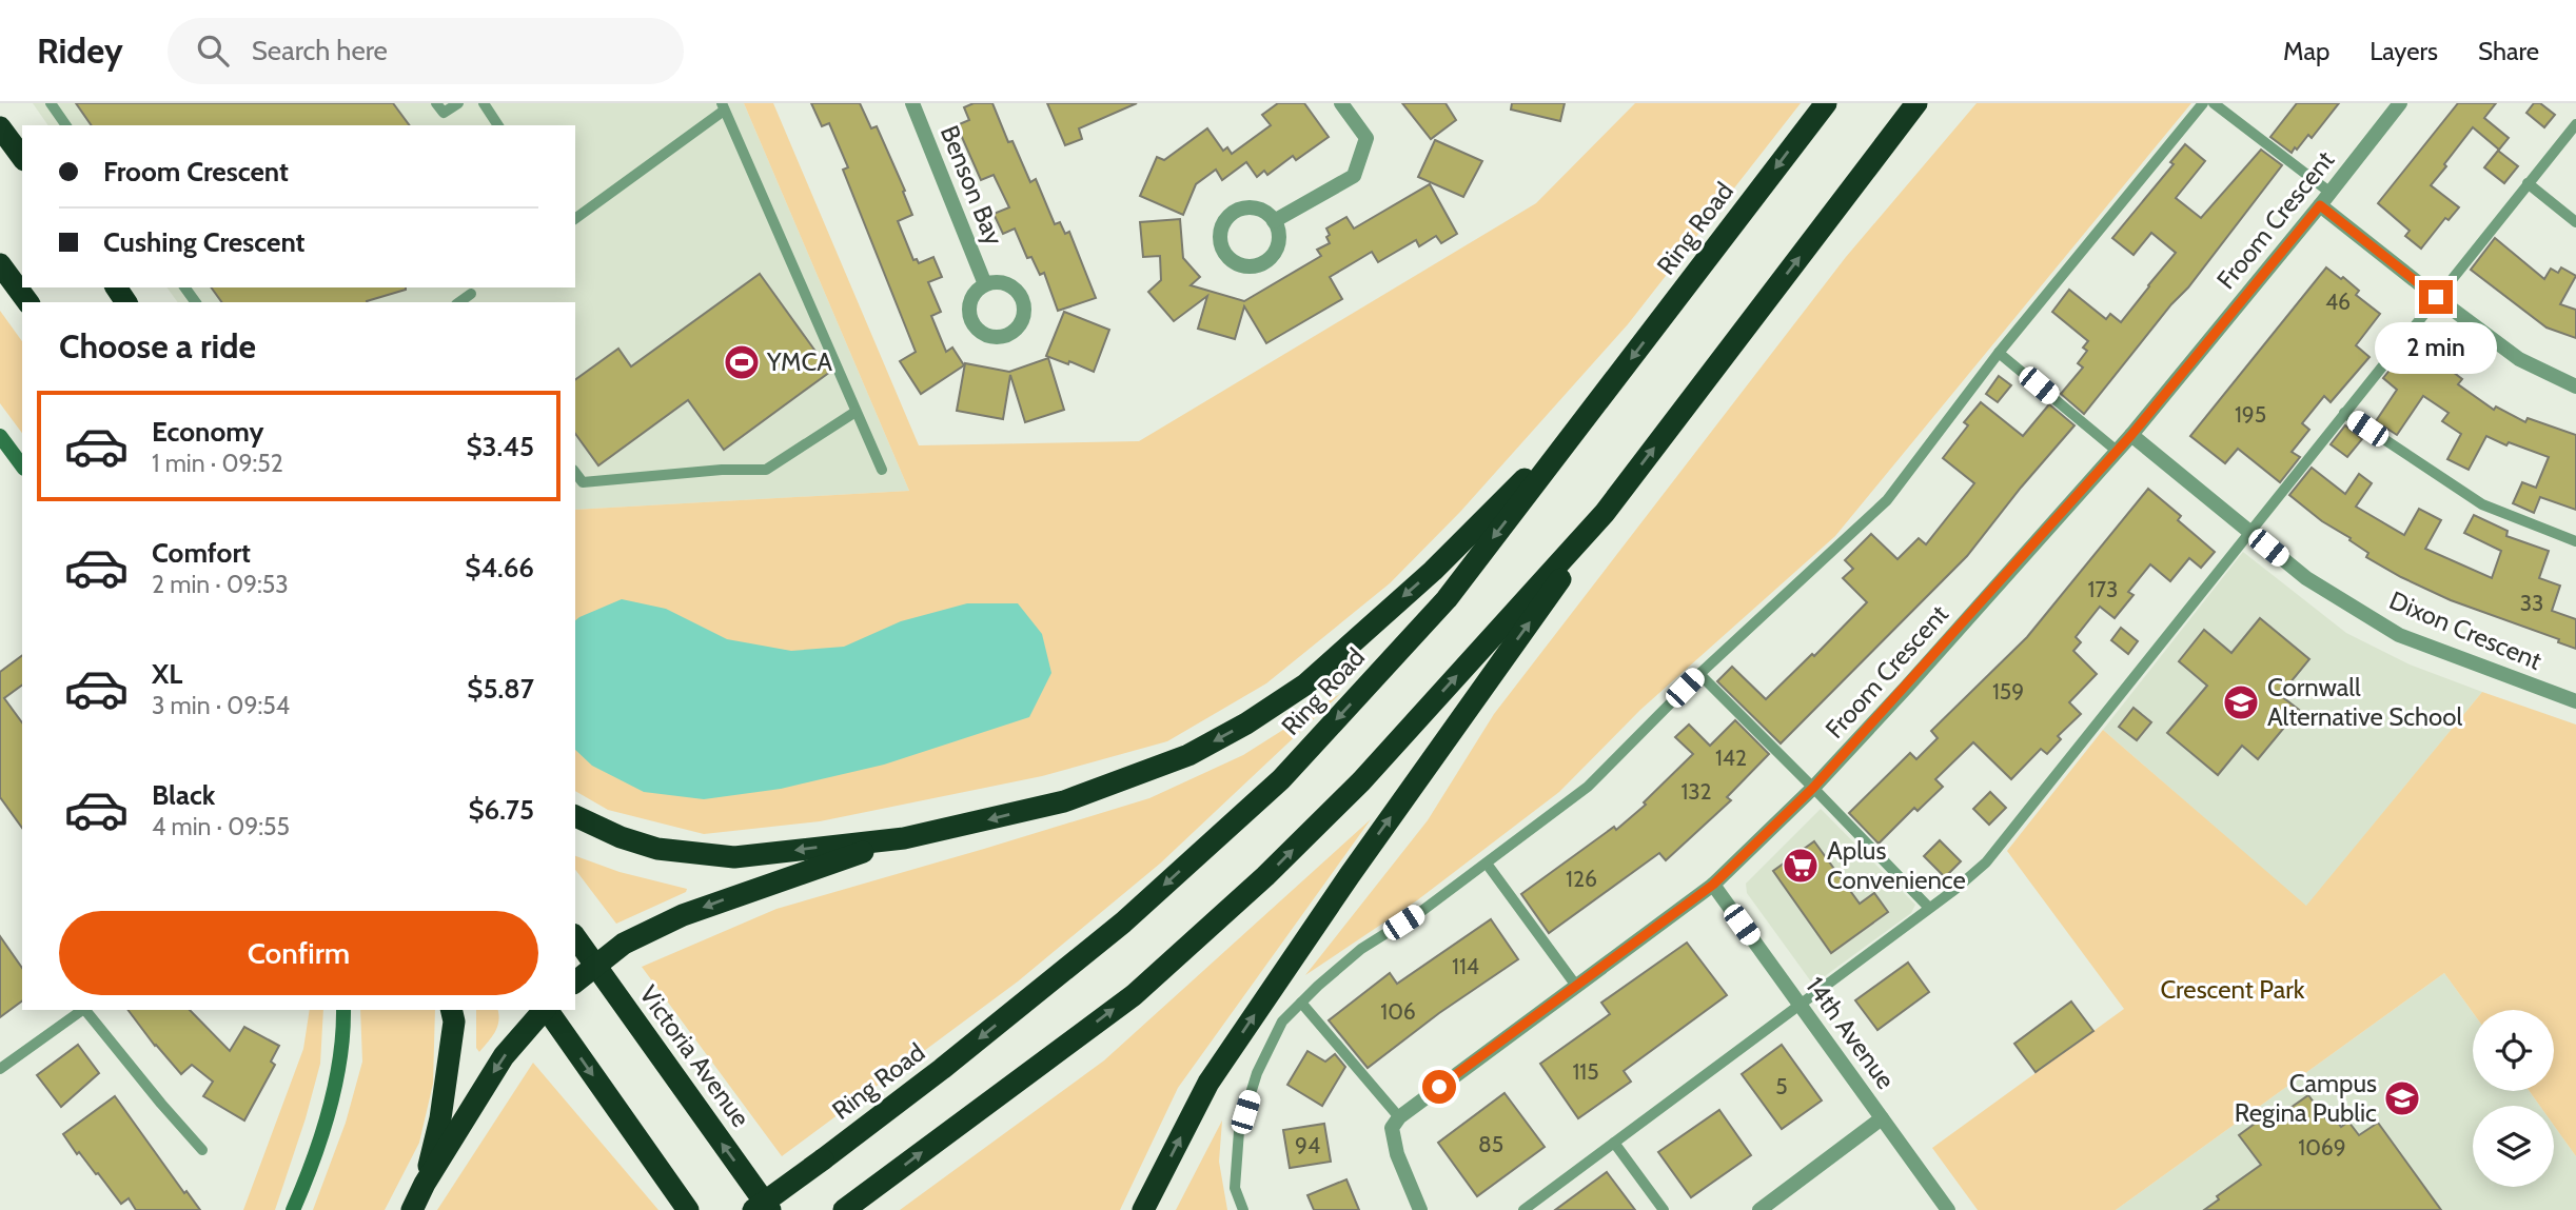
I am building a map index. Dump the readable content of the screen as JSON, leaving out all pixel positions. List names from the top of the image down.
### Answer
{
  "streets": {
    "highway": ["Ring Road", "Victoria Avenue"],
    "street": [
      "Benson Bay",
      "Froom Crescent",
      "Dixon Crescent",
      "14th Avenue"
    ]
  },
  "crossings": [
    ["Froom Crescent", "Dixon Crescent"],
    ["Froom Crescent", "14th Avenue"]
  ],
  "parks": ["Crescent Park"],
  "places": {
    "sports": ["YMCA"],
    "school or university": ["Cornwall Alternative School", "Campus Regina Public"],
    "supermarket": ["Aplus Convenience"]
  },
  "house_numbers": [
    "46",
    "195",
    "173",
    "33",
    "159",
    "142",
    "132",
    "126",
    "114",
    "106",
    "115",
    "5",
    "85",
    "94",
    "1069"
  ],
  "page": {
    "header": "Ridey",
    "search": "Search here",
    "nav": ["Map", "Layers", "Share"],
    "banner": ["Froom Crescent", "Cushing Crescent"],
    "heading": "Choose a ride",
    "bubble": "2 min",
    "list": [
      {
        "name": "Economy",
        "note": "1 min · 09:52",
        "value": "$3.45"
      },
      {
        "name": "Comfort",
        "note": "2 min · 09:53",
        "value": "$4.66"
      },
      {
        "name": "XL",
        "note": "3 min · 09:54",
        "value": "$5.87"
      },
      {
        "name": "Black",
        "note": "4 min · 09:55",
        "value": "$6.75"
      }
    ],
    "buttons": "Confirm"
  }
}
